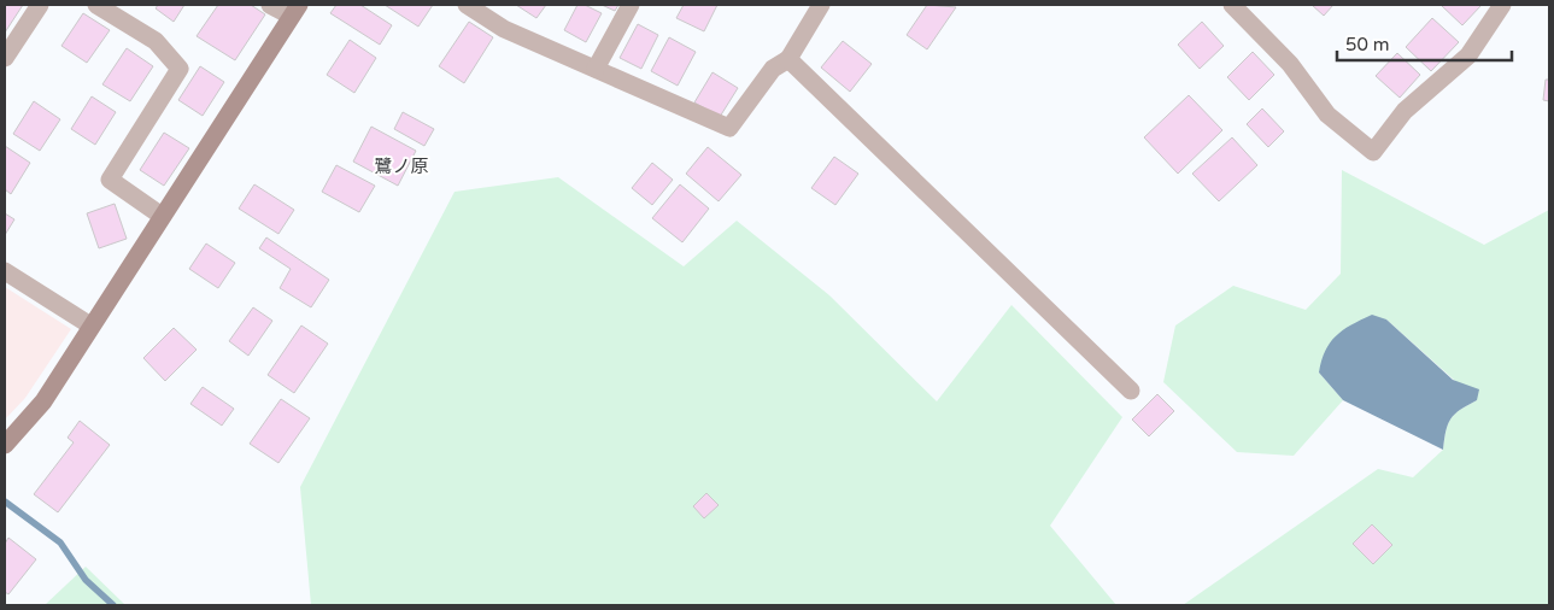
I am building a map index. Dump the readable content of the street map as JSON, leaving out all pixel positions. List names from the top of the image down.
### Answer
{
  "districts": ["鷺ノ原"],
  "scale_bar": "50 m"
}
